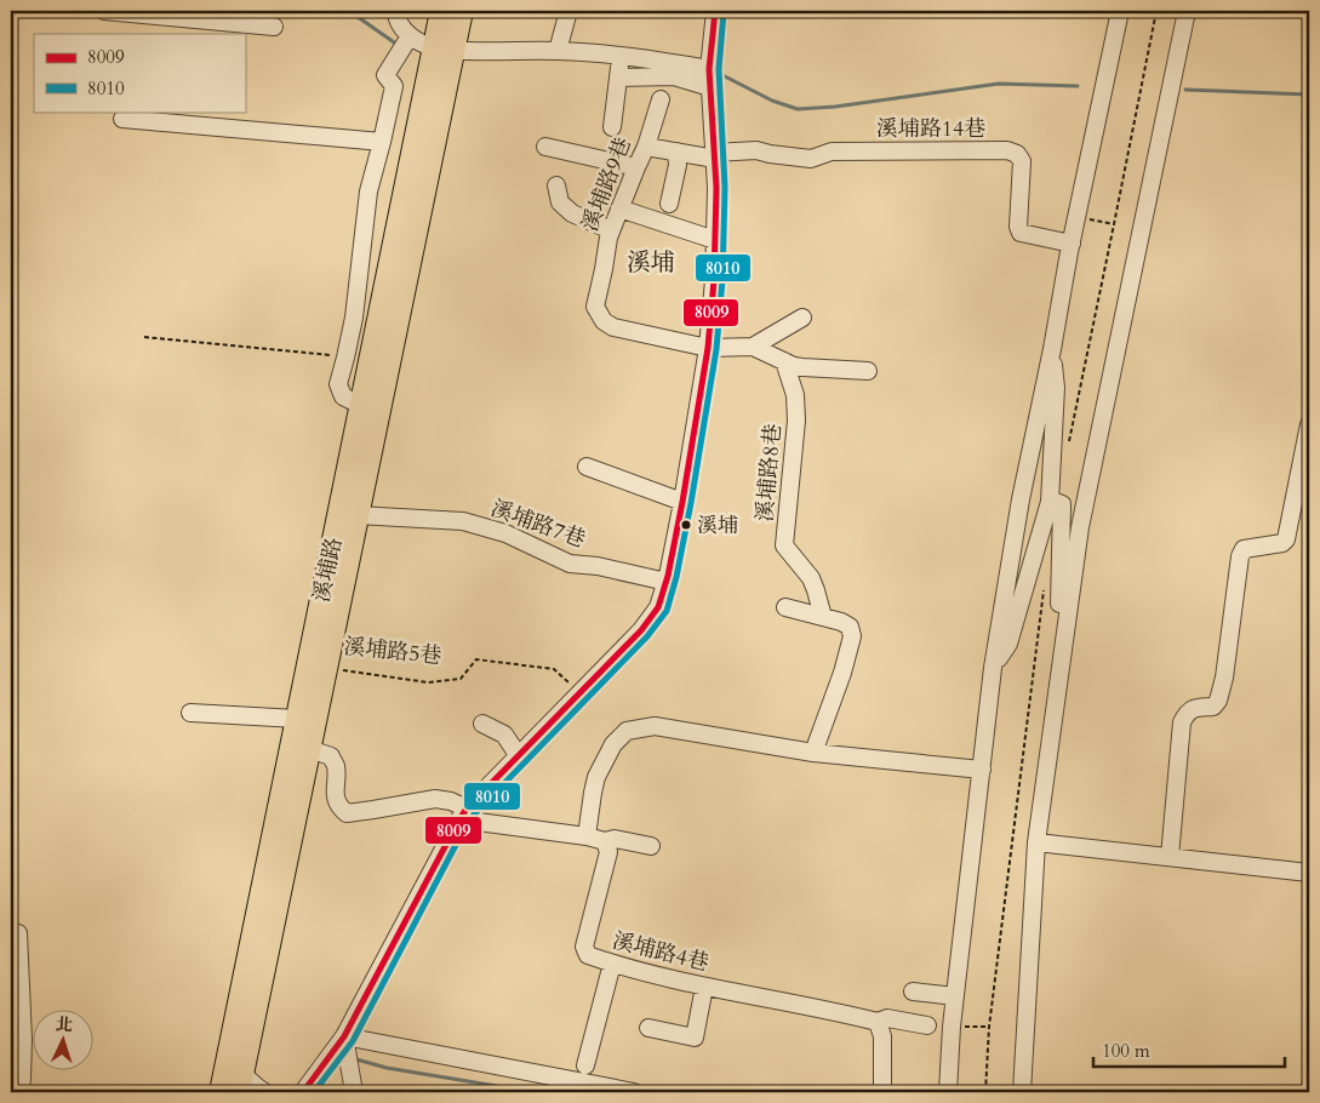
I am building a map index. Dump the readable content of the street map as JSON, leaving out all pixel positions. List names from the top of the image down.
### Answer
{
  "streets": {
    "main road": ["溪埔路"],
    "street": [
      "溪埔路14巷",
      "溪埔路9巷",
      "溪埔路8巷",
      "溪埔路7巷",
      "溪埔路4巷"
    ],
    "path": ["溪埔路5巷"]
  },
  "crossings": [
    ["溪埔路7巷", "溪埔路"],
    ["溪埔路", "溪埔路5巷"]
  ],
  "districts": ["溪埔"],
  "places": ["溪埔"],
  "lines": ["transit line 8009", "transit line 8010"],
  "legend": ["8009", "8010"],
  "scale_bar": "100 m",
  "north": "top"
}
